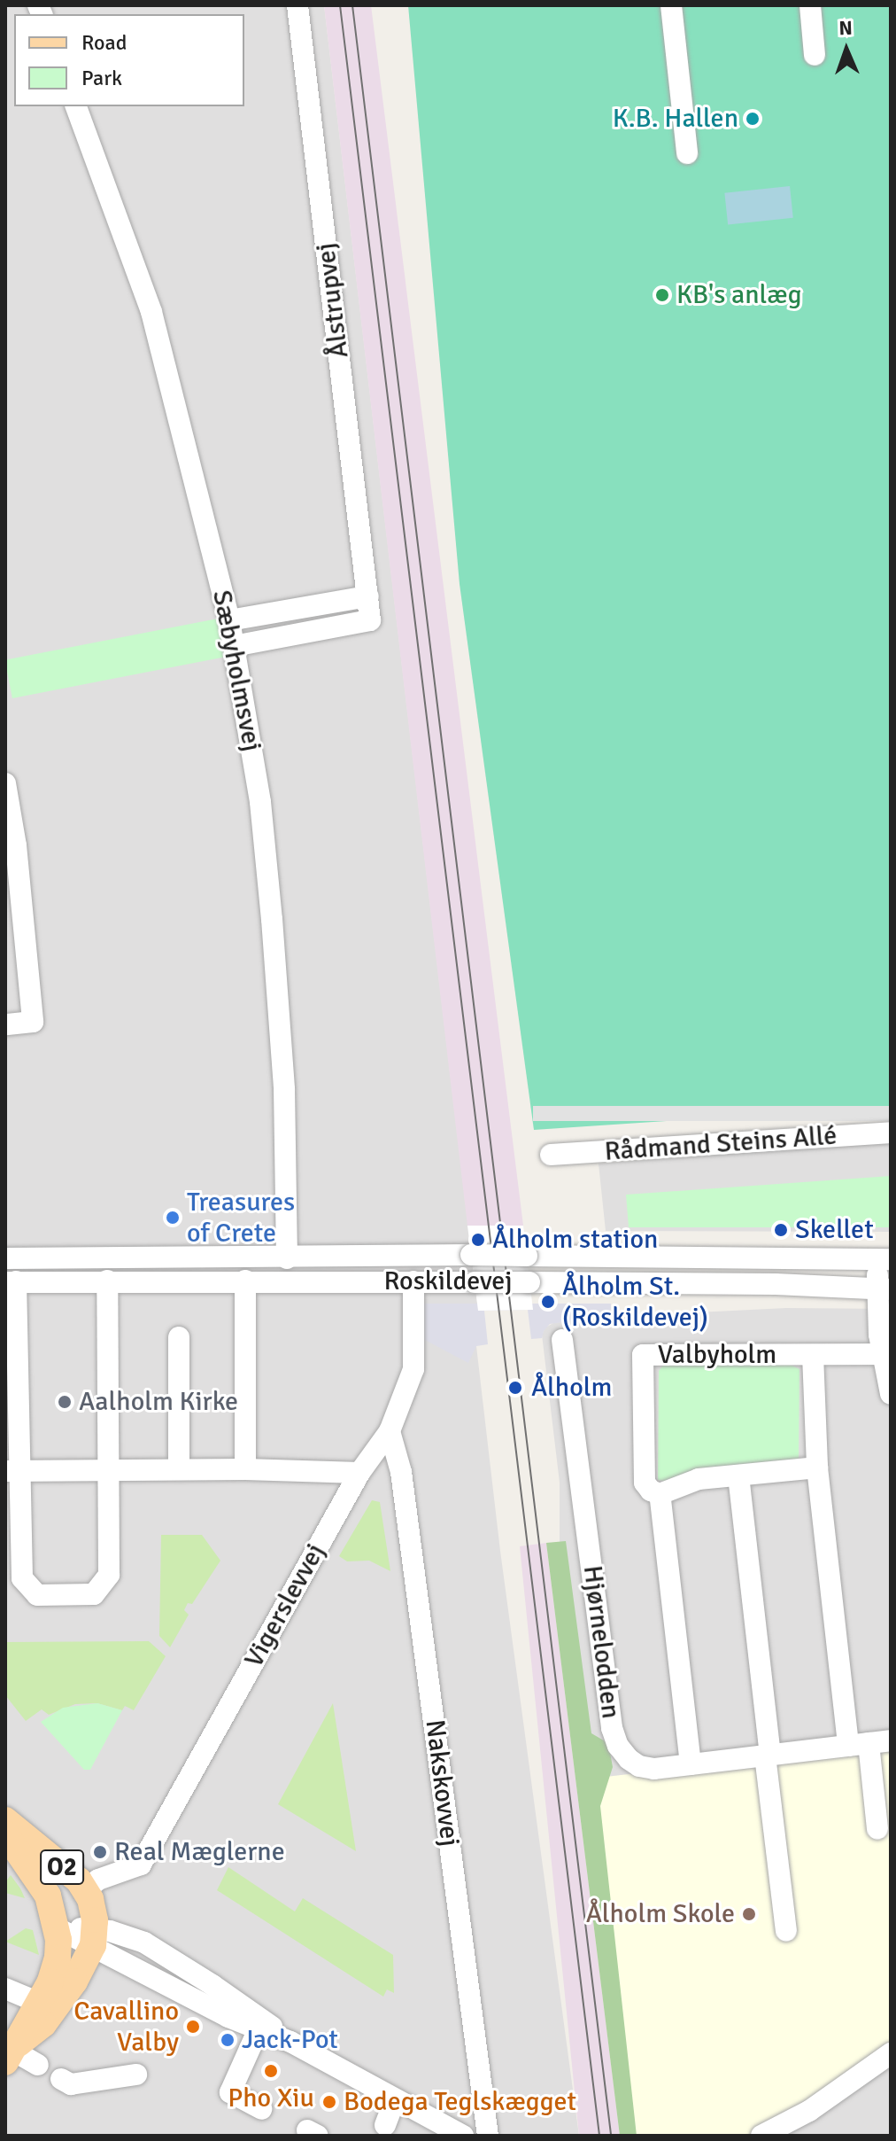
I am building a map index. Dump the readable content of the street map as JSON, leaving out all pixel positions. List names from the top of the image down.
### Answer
{
  "streets": {
    "main road": ["O2"],
    "street": [
      "Ålstrupvej",
      "Sæbyholmsvej",
      "Rådmand Steins Allé",
      "Roskildevej",
      "Valbyholm",
      "Vigerslevvej",
      "Hjørnelodden",
      "Nakskovvej"
    ]
  },
  "crossings": [
    ["Sæbyholmsvej", "Roskildevej"],
    ["Roskildevej", "Vigerslevvej"],
    ["Valbyholm", "Hjørnelodden"],
    ["Vigerslevvej", "Nakskovvej"],
    ["Vigerslevvej", "O2"]
  ],
  "places": [
    "K.B. Hallen",
    "KB's anlæg",
    "Treasures of Crete",
    "Skellet",
    "Ålholm station",
    "Ålholm St. (Roskildevej)",
    "Ålholm",
    "Aalholm Kirke",
    "Real Mæglerne",
    "Ålholm Skole",
    "Cavallino Valby",
    "Jack-Pot",
    "Pho Xiu",
    "Bodega Teglskægget"
  ],
  "legend": ["Road", "Park"],
  "north": "top"
}
